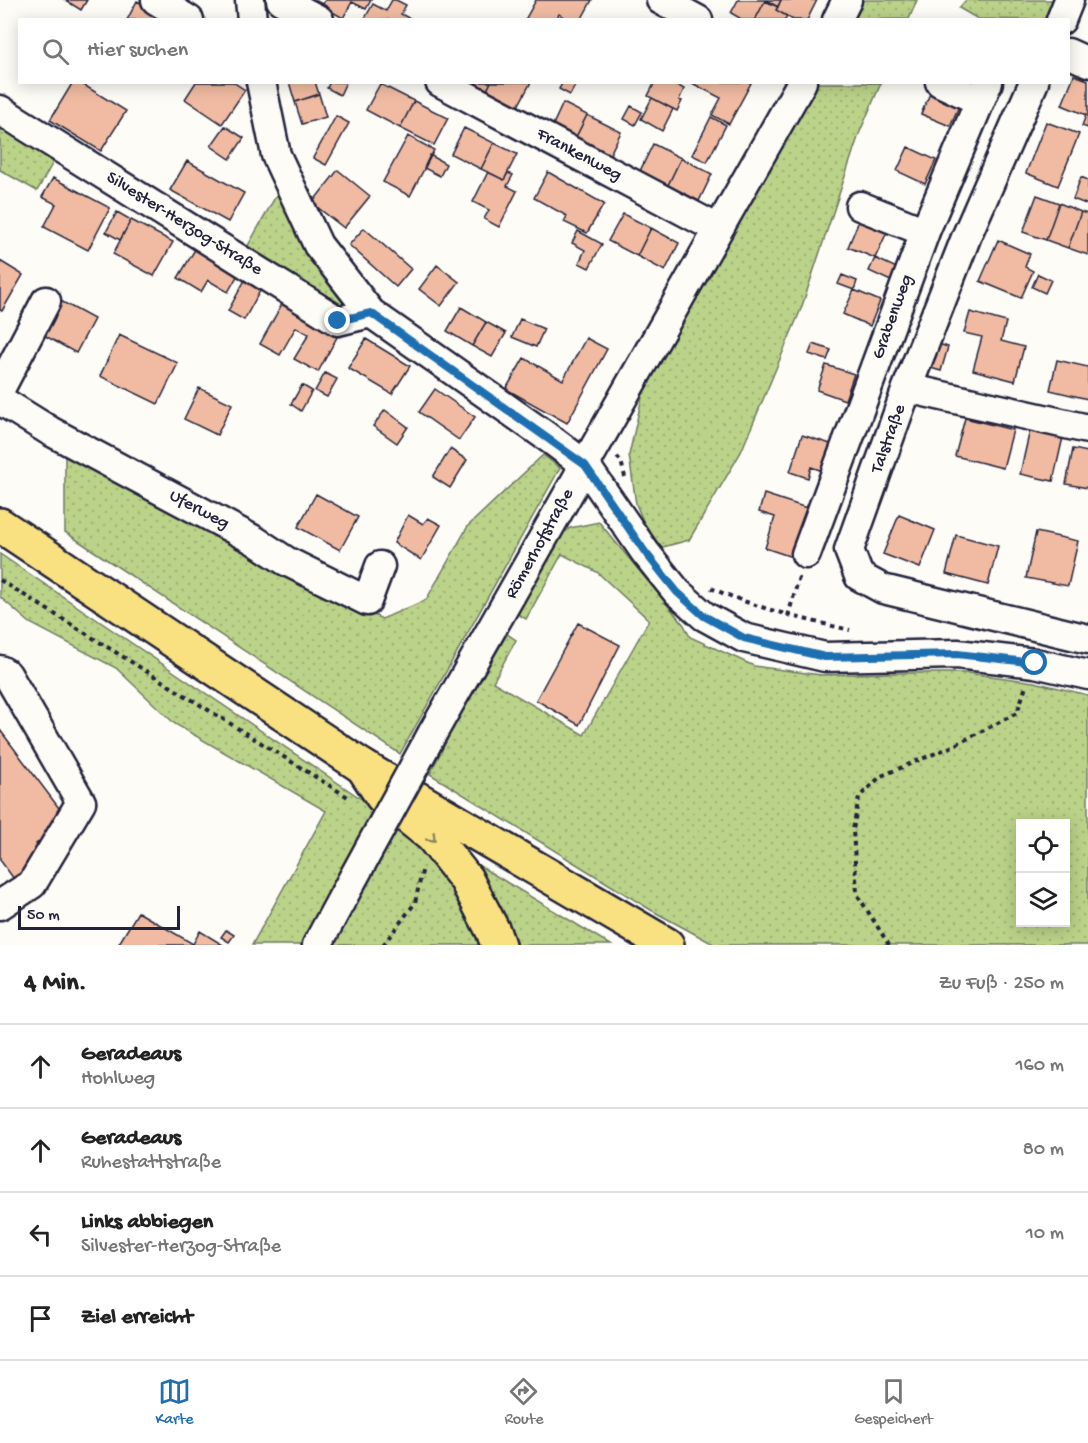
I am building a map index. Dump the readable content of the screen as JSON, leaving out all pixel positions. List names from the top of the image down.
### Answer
{
  "streets": {
    "street": [
      "Frankenweg",
      "Silvester-Herzog-Straße",
      "Grabenweg",
      "Talstraße",
      "Uferweg",
      "Römerhofstraße"
    ]
  },
  "crossings": [
    ["Frankenweg", "Römerhofstraße"]
  ],
  "scale_bar": "50 m",
  "page": {
    "search": "Hier suchen",
    "scale": "50 m",
    "heading": ["4 Min.", "Zu Fuß · 250 m"],
    "list": [
      ["Geradeaus", "Hohlweg", "160 m"],
      ["Geradeaus", "Ruhestattstraße", "80 m"],
      ["Links abbiegen", "Silvester-Herzog-Straße", "10 m"],
      "Ziel erreicht"
    ],
    "nav": ["Karte", "Route", "Gespeichert"]
  }
}
